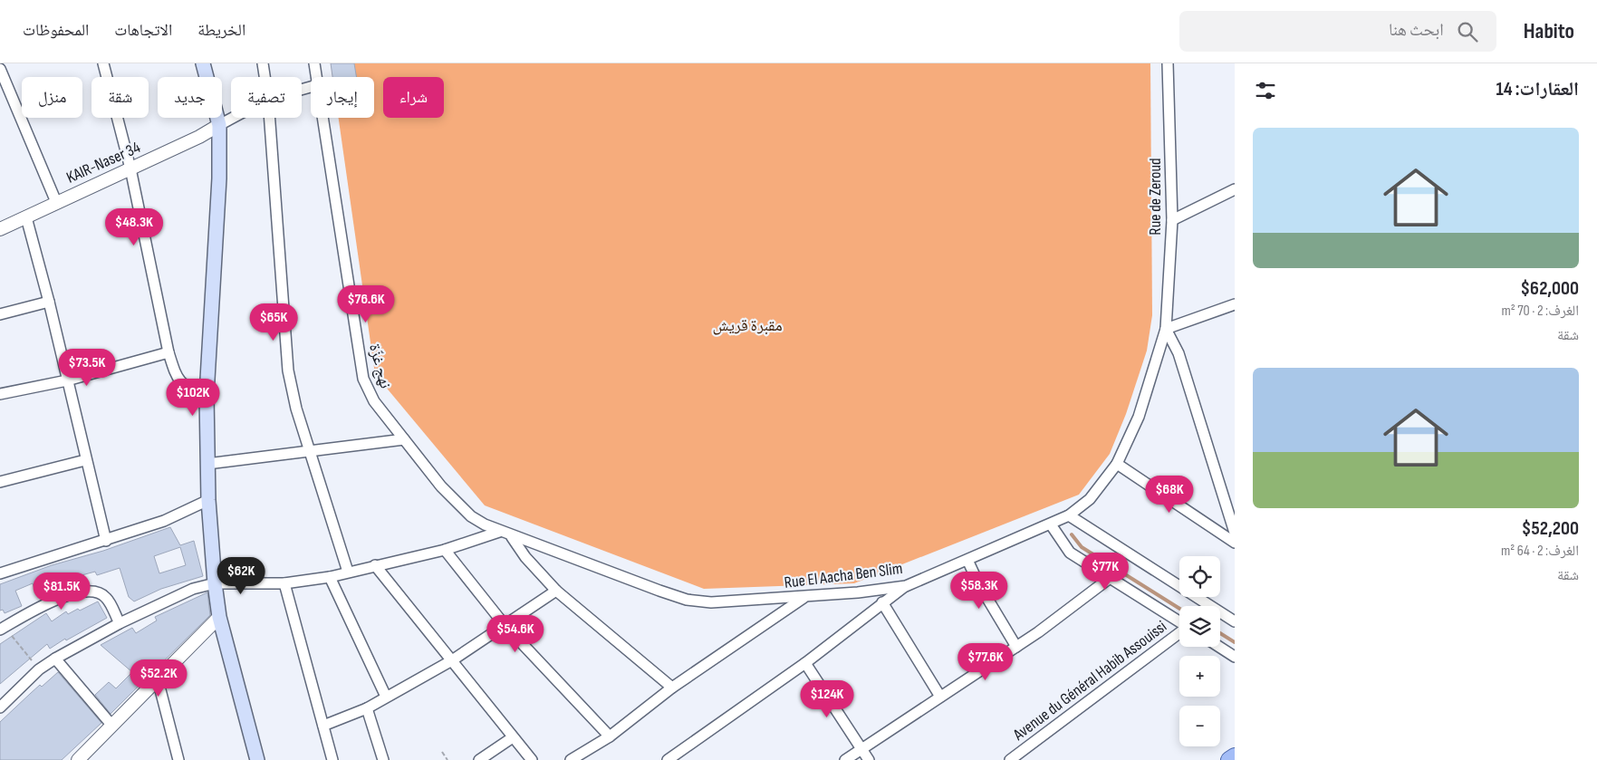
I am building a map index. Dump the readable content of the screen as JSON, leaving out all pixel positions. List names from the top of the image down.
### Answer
{
  "streets": {
    "street": [
      "KAIR-Naser 34",
      "Rue de Zeroud",
      "نهج غزّة",
      "Rue El Aacha Ben Slim",
      "Avenue du Général Habib Assouissi"
    ]
  },
  "crossings": [
    ["Rue de Zeroud", "Rue El Aacha Ben Slim"],
    ["نهج غزّة", "Rue El Aacha Ben Slim"]
  ],
  "parks": ["مقبرة قريش"],
  "page": {
    "header": "Habito",
    "search": "ابحث هنا",
    "nav": ["الخريطة", "الاتجاهات", "المحفوظات"],
    "heading": "العقارات: 14",
    "chip": [
      "شراء",
      "إيجار",
      "تصفية",
      "جديد",
      "شقة",
      "منزل"
    ],
    "list": [
      {
        "name": "$62,000",
        "note": "الغرف: 2 · 70 m² · شقة"
      },
      {
        "name": "$52,200",
        "note": "الغرف: 2 · 64 m² · شقة"
      }
    ],
    "price": [
      "$48.3K",
      "$76.6K",
      "$65K",
      "$73.5K",
      "$102K",
      "$68K",
      "$77K",
      "$62K",
      "$58.3K",
      "$81.5K",
      "$54.6K",
      "$77.6K",
      "$52.2K",
      "$124K"
    ],
    "map_buttons": ["+", "−"]
  }
}
